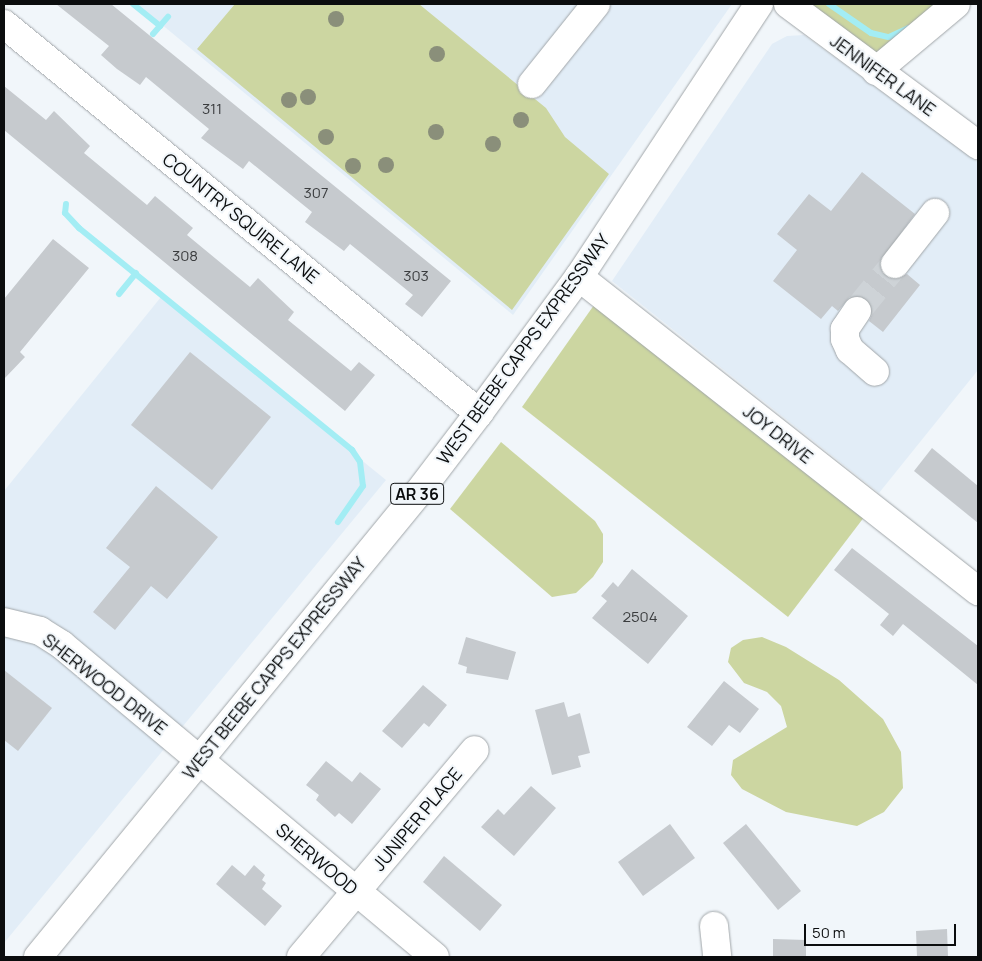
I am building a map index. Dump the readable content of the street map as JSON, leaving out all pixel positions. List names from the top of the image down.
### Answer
{
  "streets": {
    "street": [
      "JENNIFER LANE",
      "COUNTRY SQUIRE LANE",
      "WEST BEEBE CAPPS EXPRESSWAY",
      "JOY DRIVE",
      "AR 36",
      "SHERWOOD DRIVE",
      "JUNIPER PLACE",
      "SHERWOOD"
    ]
  },
  "crossings": [
    ["COUNTRY SQUIRE LANE", "WEST BEEBE CAPPS EXPRESSWAY"],
    ["WEST BEEBE CAPPS EXPRESSWAY", "JOY DRIVE"],
    ["WEST BEEBE CAPPS EXPRESSWAY", "SHERWOOD DRIVE"],
    ["WEST BEEBE CAPPS EXPRESSWAY", "SHERWOOD"],
    ["SHERWOOD DRIVE", "SHERWOOD"],
    ["JUNIPER PLACE", "SHERWOOD"]
  ],
  "house_numbers": [
    "311",
    "307",
    "308",
    "303",
    "2504"
  ],
  "scale_bar": "50 m"
}
